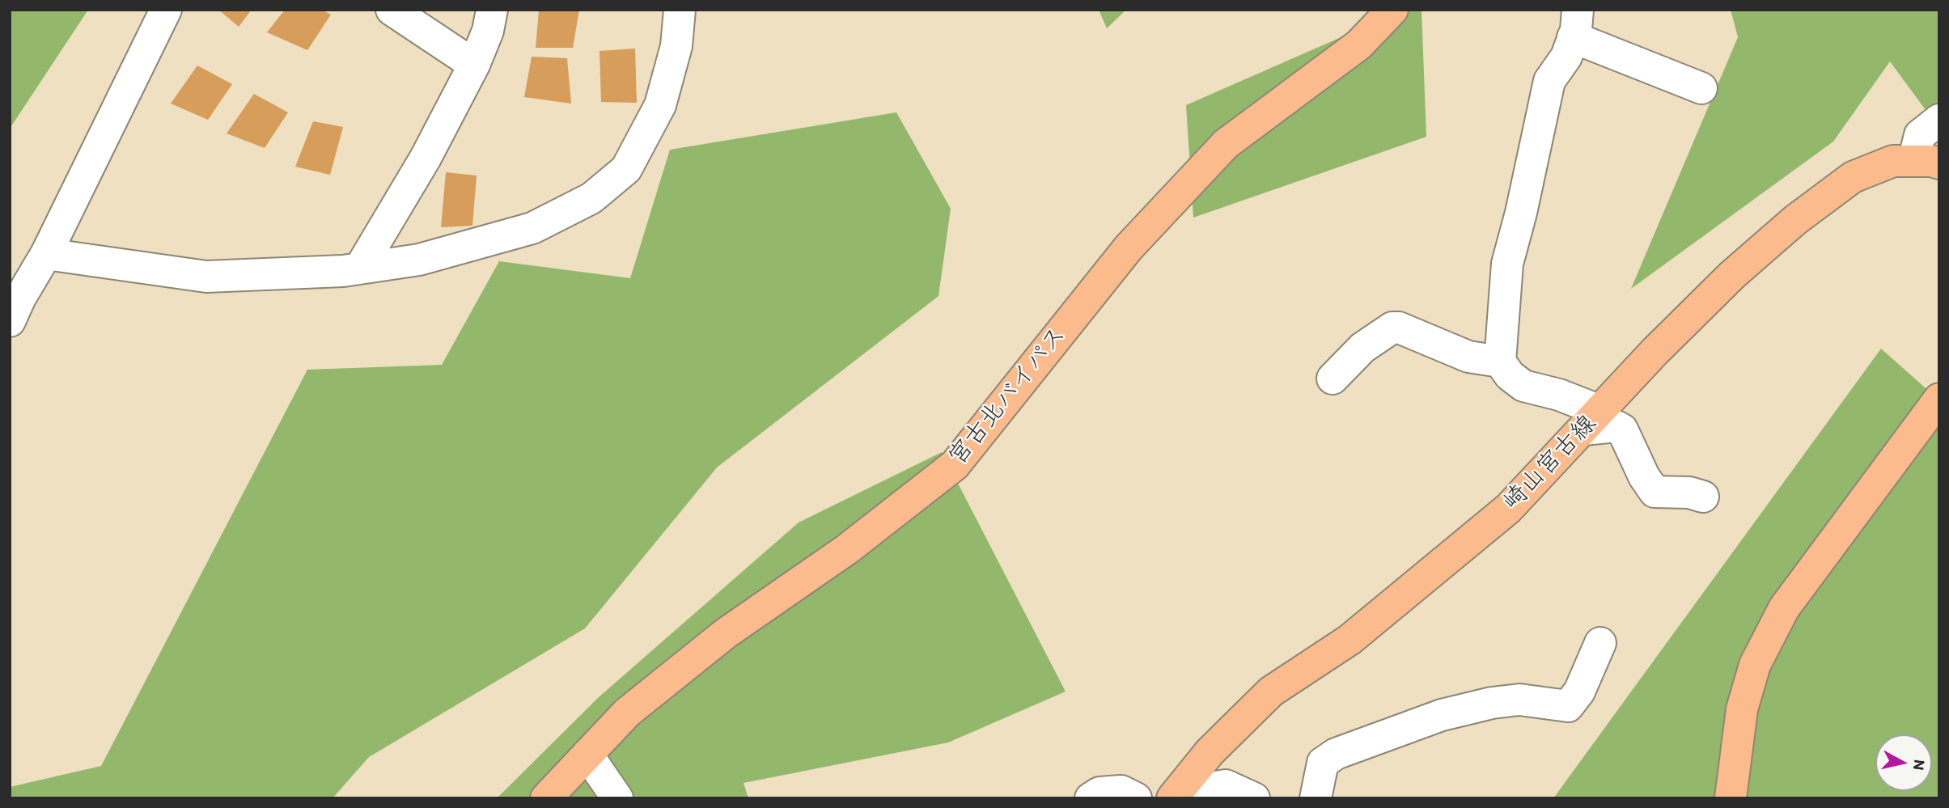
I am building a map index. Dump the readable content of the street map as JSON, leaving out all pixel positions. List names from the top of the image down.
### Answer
{
  "streets": {
    "main road": ["宮古北バイパス", "崎山宮古線"]
  },
  "north": "right"
}
